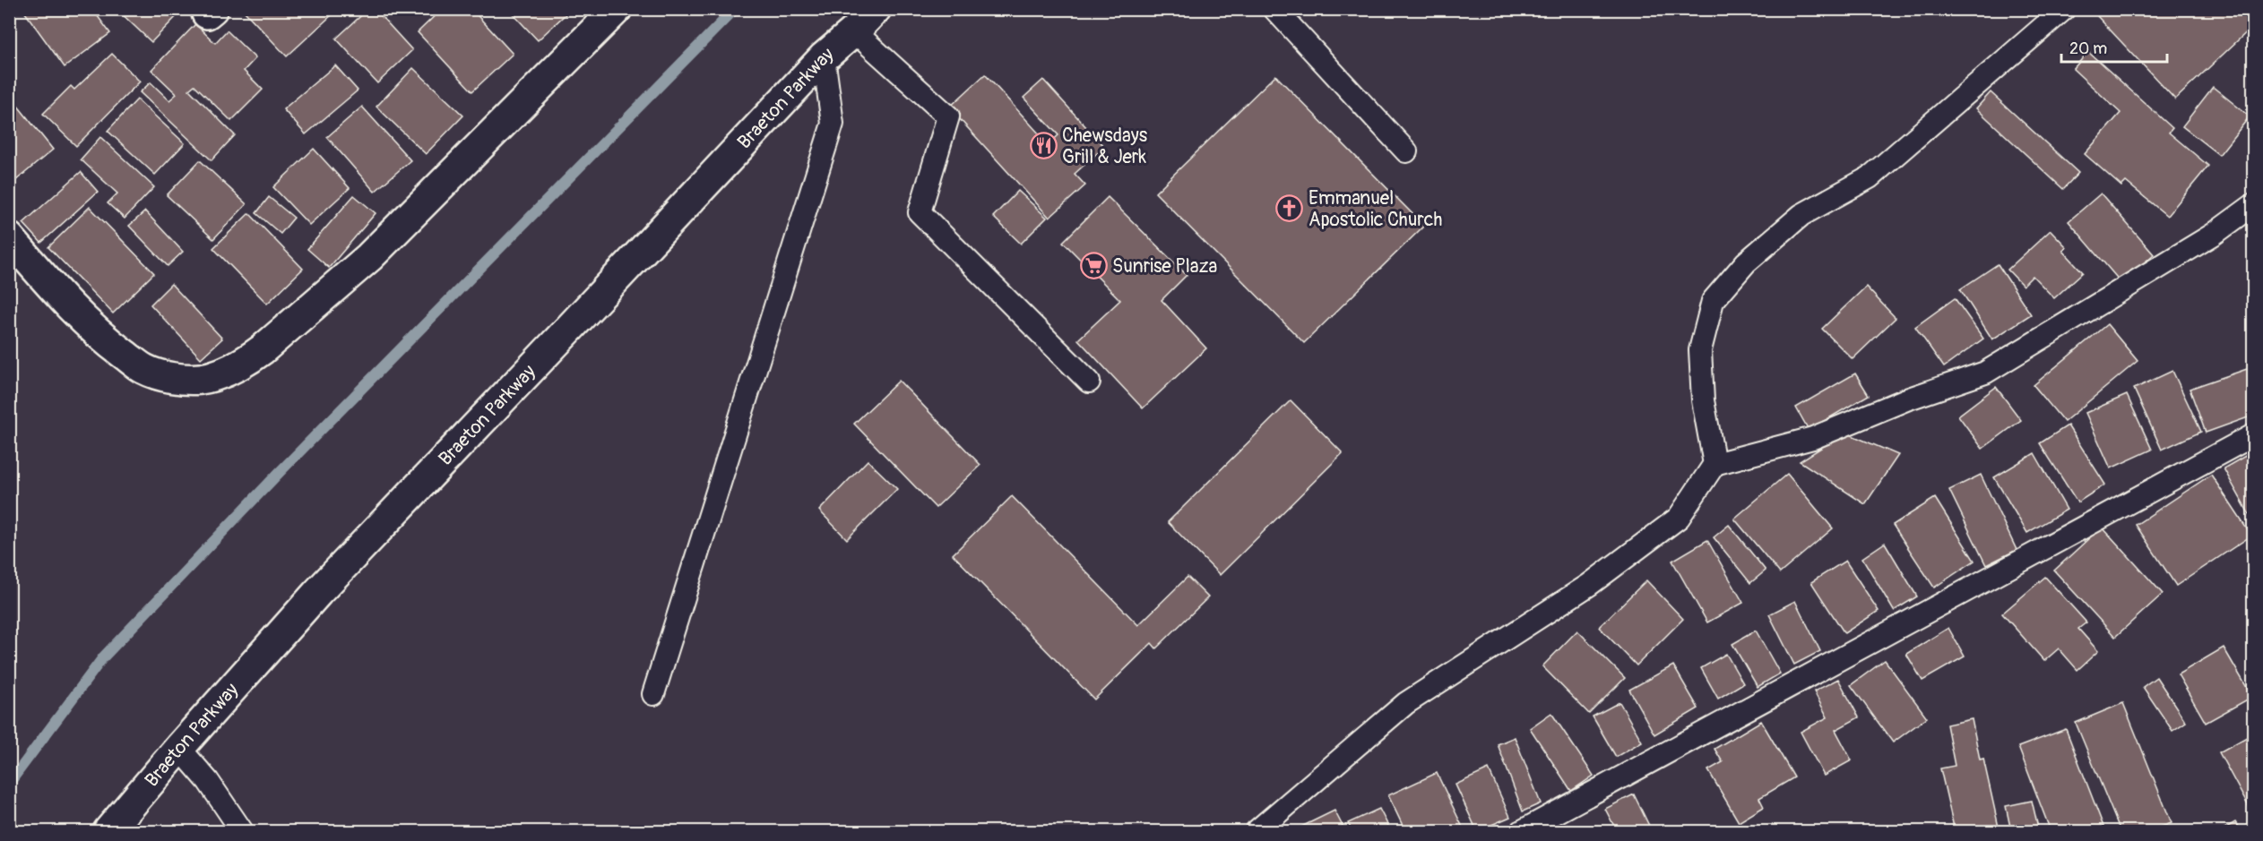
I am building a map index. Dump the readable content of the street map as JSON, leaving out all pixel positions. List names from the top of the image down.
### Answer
{
  "streets": {
    "main road": ["Braeton Parkway"]
  },
  "places": {
    "restaurant": ["Chewsdays Grill & Jerk"],
    "church": ["Emmanuel Apostolic Church"],
    "supermarket": ["Sunrise Plaza"]
  },
  "scale_bar": "20 m"
}
